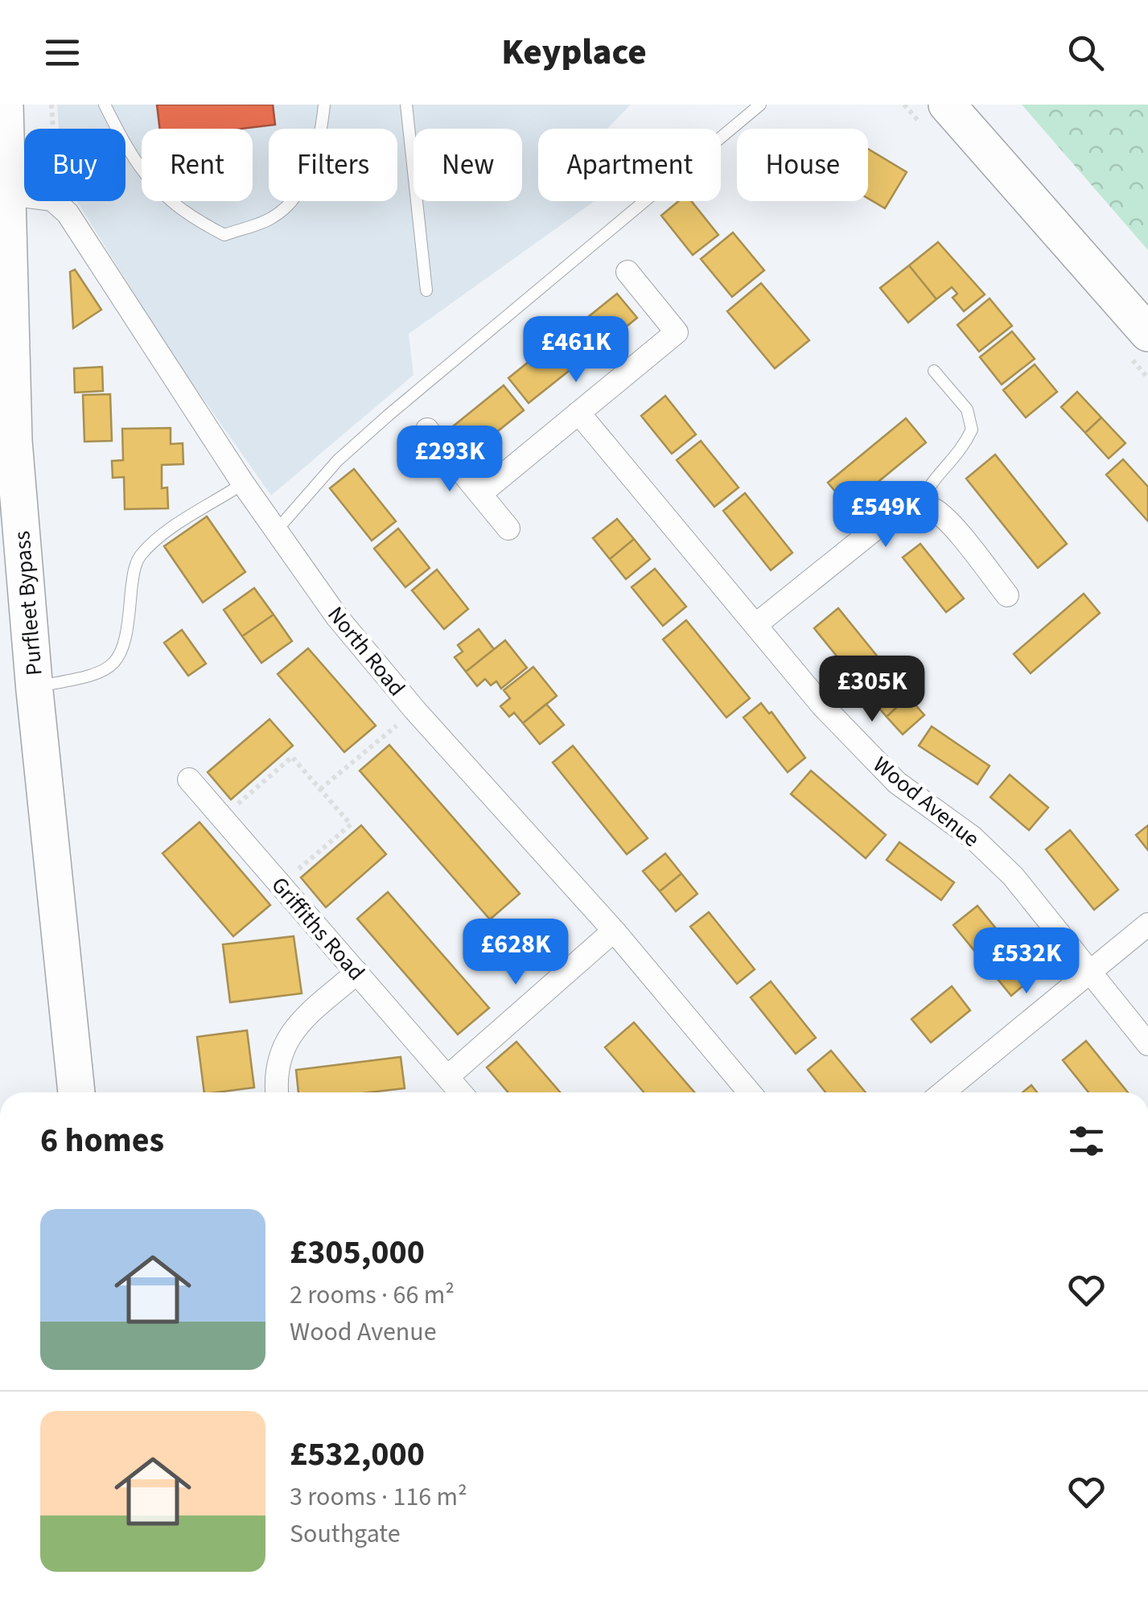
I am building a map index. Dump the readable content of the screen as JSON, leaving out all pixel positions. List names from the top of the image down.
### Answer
{
  "streets": {
    "main road": ["Purfleet Bypass"],
    "street": ["North Road", "Wood Avenue", "Griffiths Road"]
  },
  "crossings": [
    ["Purfleet Bypass", "North Road"]
  ],
  "page": {
    "header": "Keyplace",
    "chip": [
      "Buy",
      "Rent",
      "Filters",
      "New",
      "Apartment",
      "House"
    ],
    "price": [
      "£461K",
      "£293K",
      "£549K",
      "£305K",
      "£628K",
      "£532K"
    ],
    "heading": "6 homes",
    "list": [
      {
        "name": "£305,000",
        "note": "2 rooms · 66 m² · Wood Avenue"
      },
      {
        "name": "£532,000",
        "note": "3 rooms · 116 m² · Southgate"
      }
    ]
  }
}
